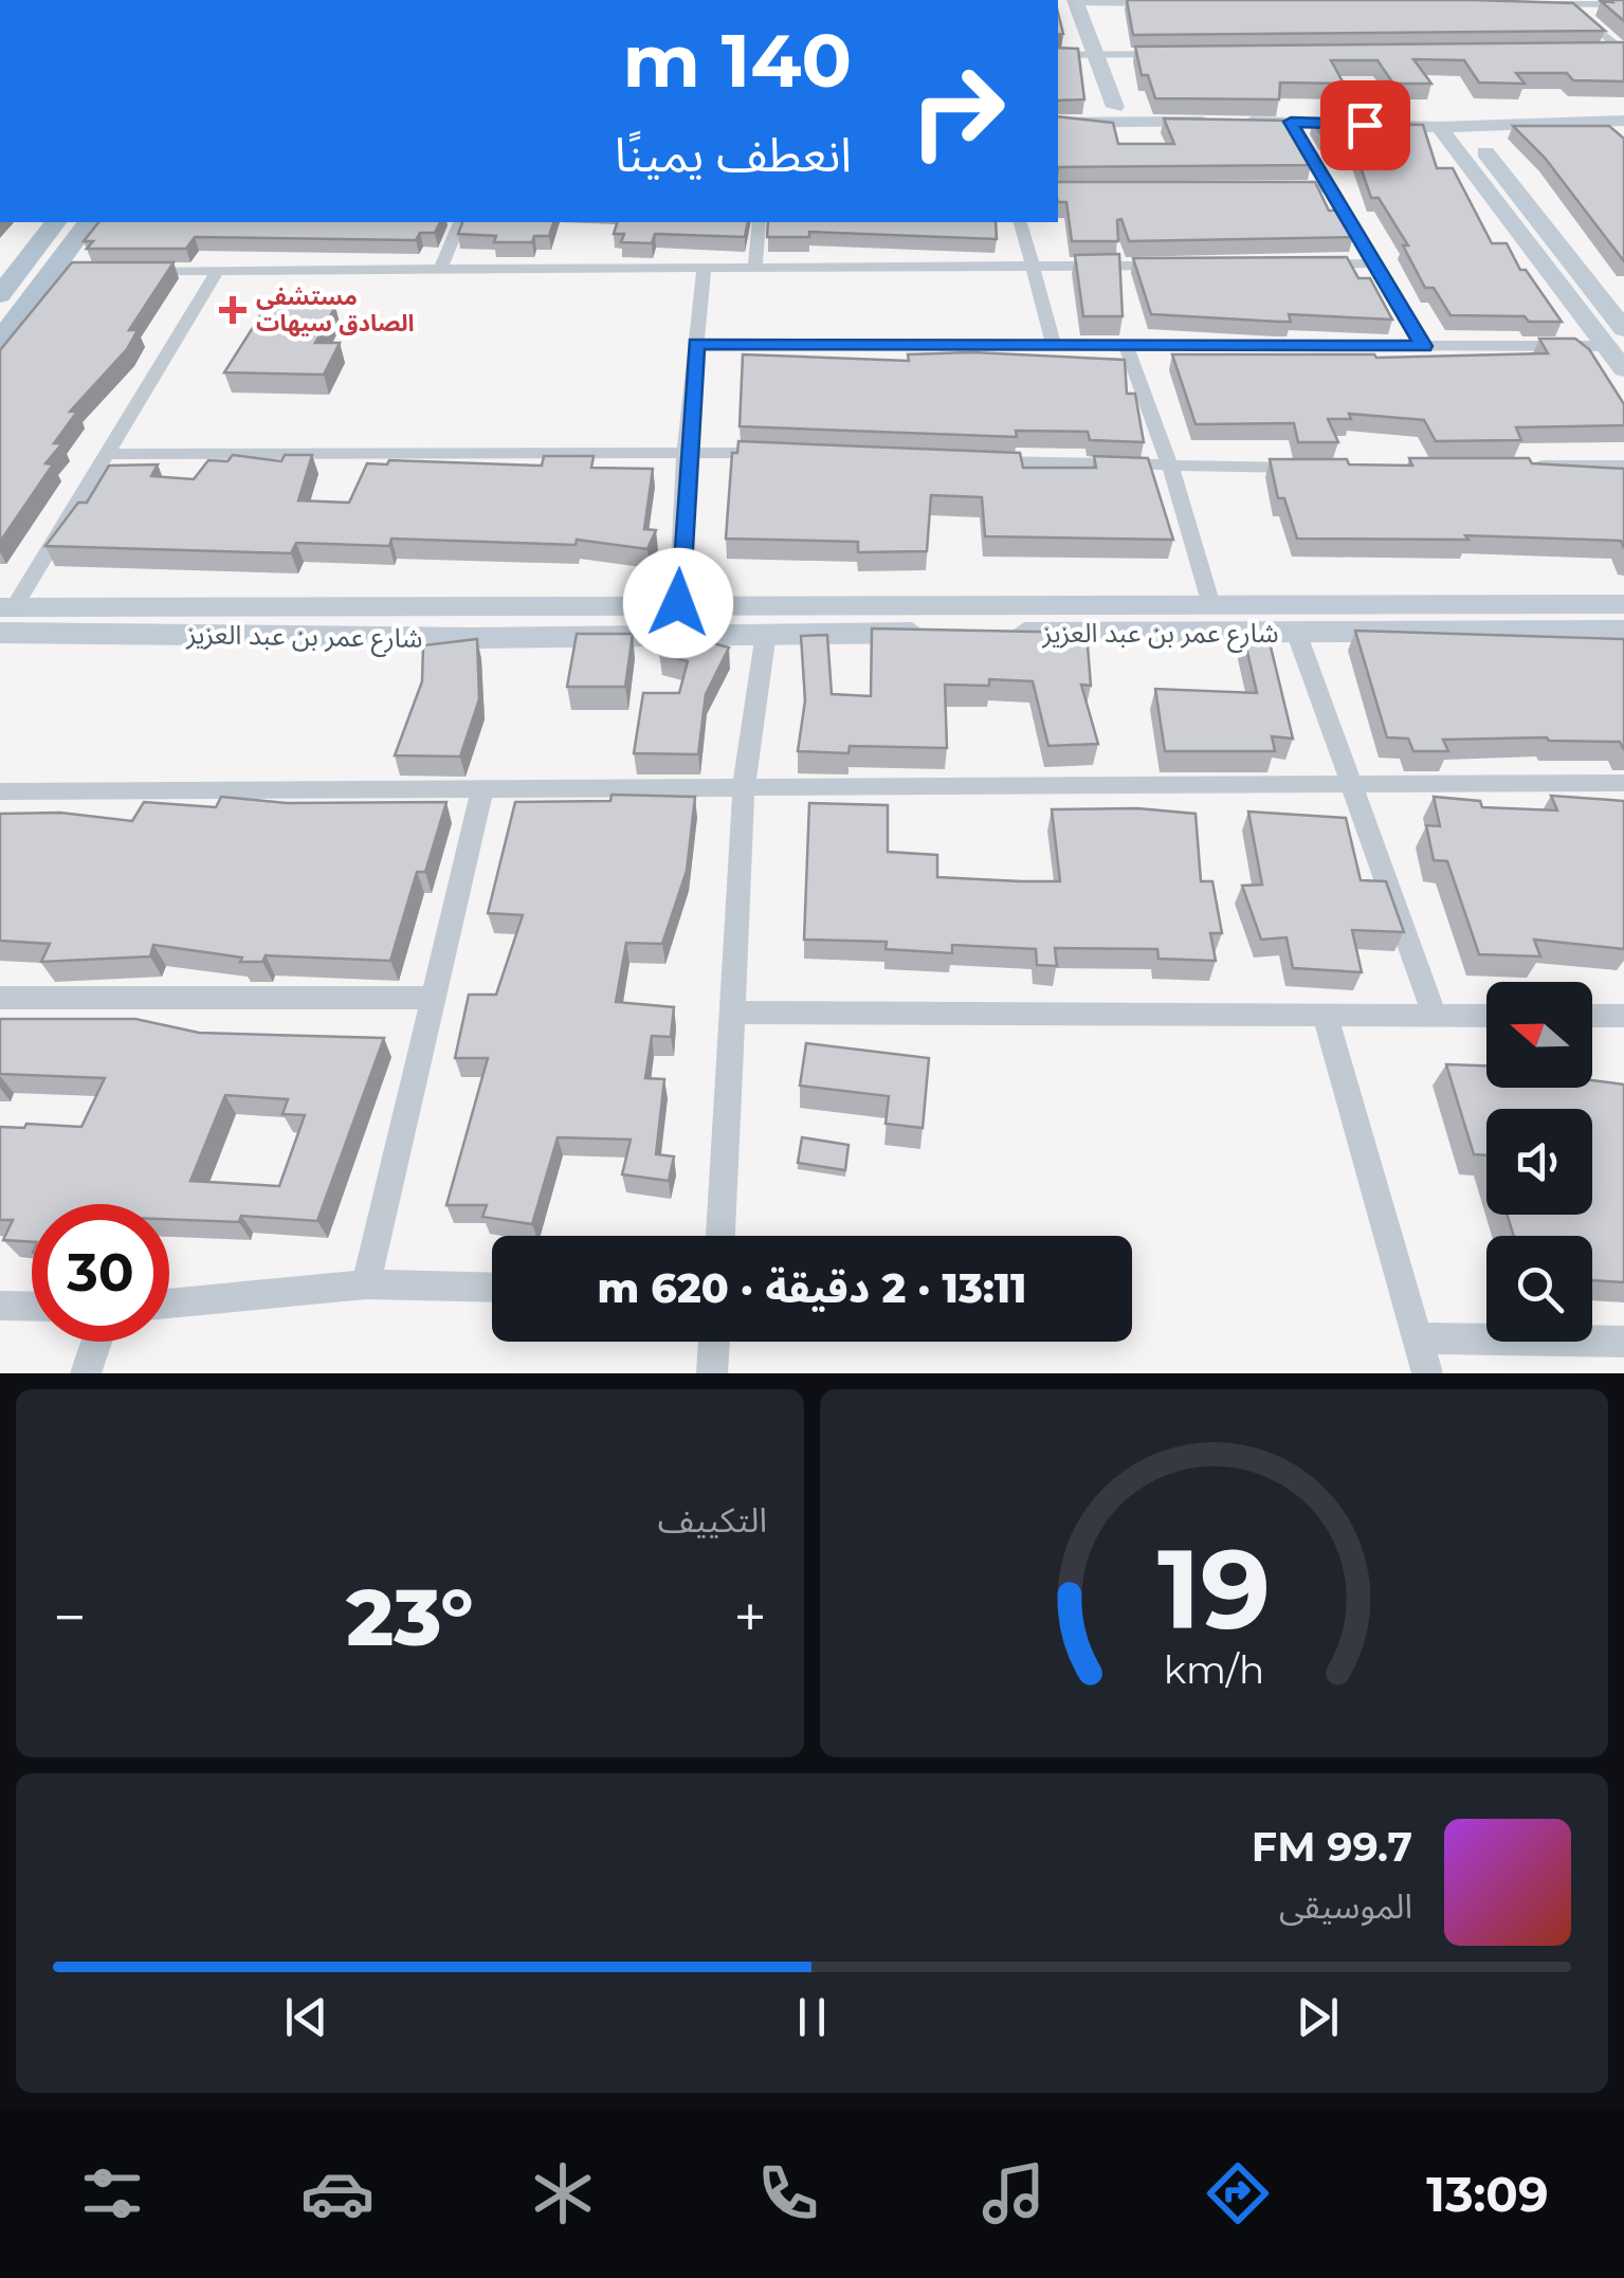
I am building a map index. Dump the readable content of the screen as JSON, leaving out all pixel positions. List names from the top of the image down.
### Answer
{
  "streets": {
    "street": ["شارع عمر بن عبد العزيز"]
  },
  "places": {
    "health": ["مستشفى الصادق سيهات"]
  },
  "north": "left",
  "page": {
    "turn": ["140 m", "انعطف يمينًا"],
    "limit": "30",
    "trip": "13:11 · 2 دقيقة · 620 m",
    "tile": "التكييف",
    "heat": ["−", "23°", "+"],
    "song": ["99.7 FM", "الموسيقى"],
    "tabs": "13:09",
    "gauge": ["19", "km/h"]
  }
}
